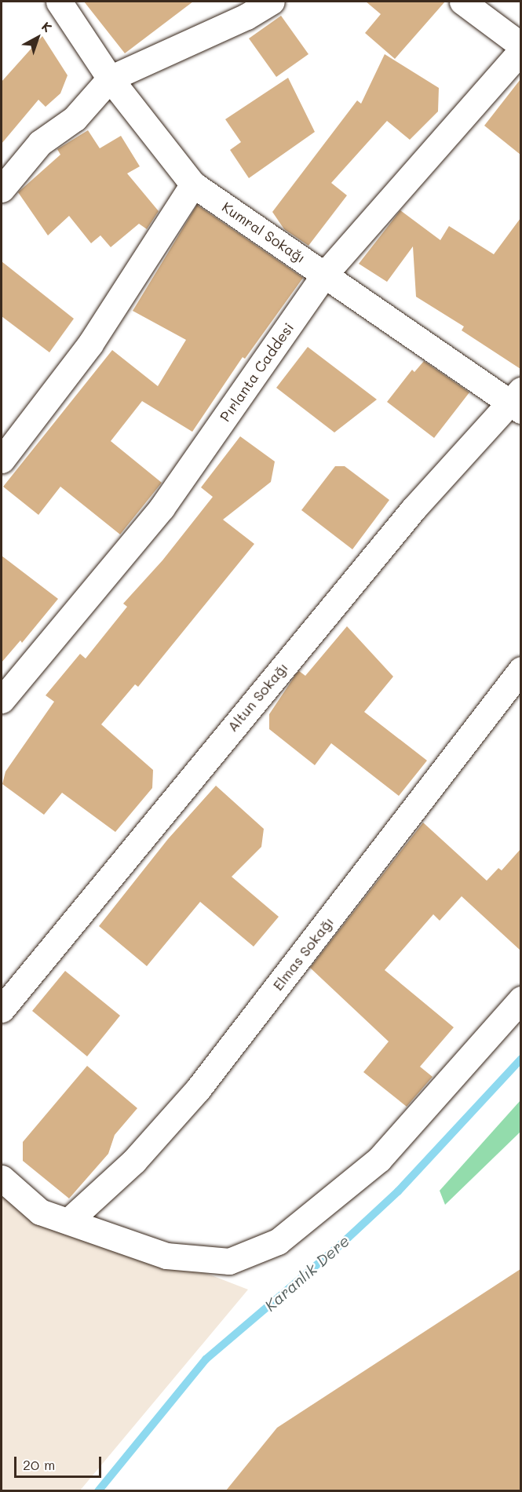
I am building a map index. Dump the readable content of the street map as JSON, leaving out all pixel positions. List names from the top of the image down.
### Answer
{
  "streets": {
    "street": [
      "Kumral Sokağı",
      "Pırlanta Caddesi",
      "Altun Sokağı",
      "Elmas Sokağı"
    ]
  },
  "crossings": [
    ["Kumral Sokağı", "Pırlanta Caddesi"],
    ["Kumral Sokağı", "Altun Sokağı"]
  ],
  "water": ["Karanlık Dere"],
  "scale_bar": "20 m",
  "north": "top right"
}
